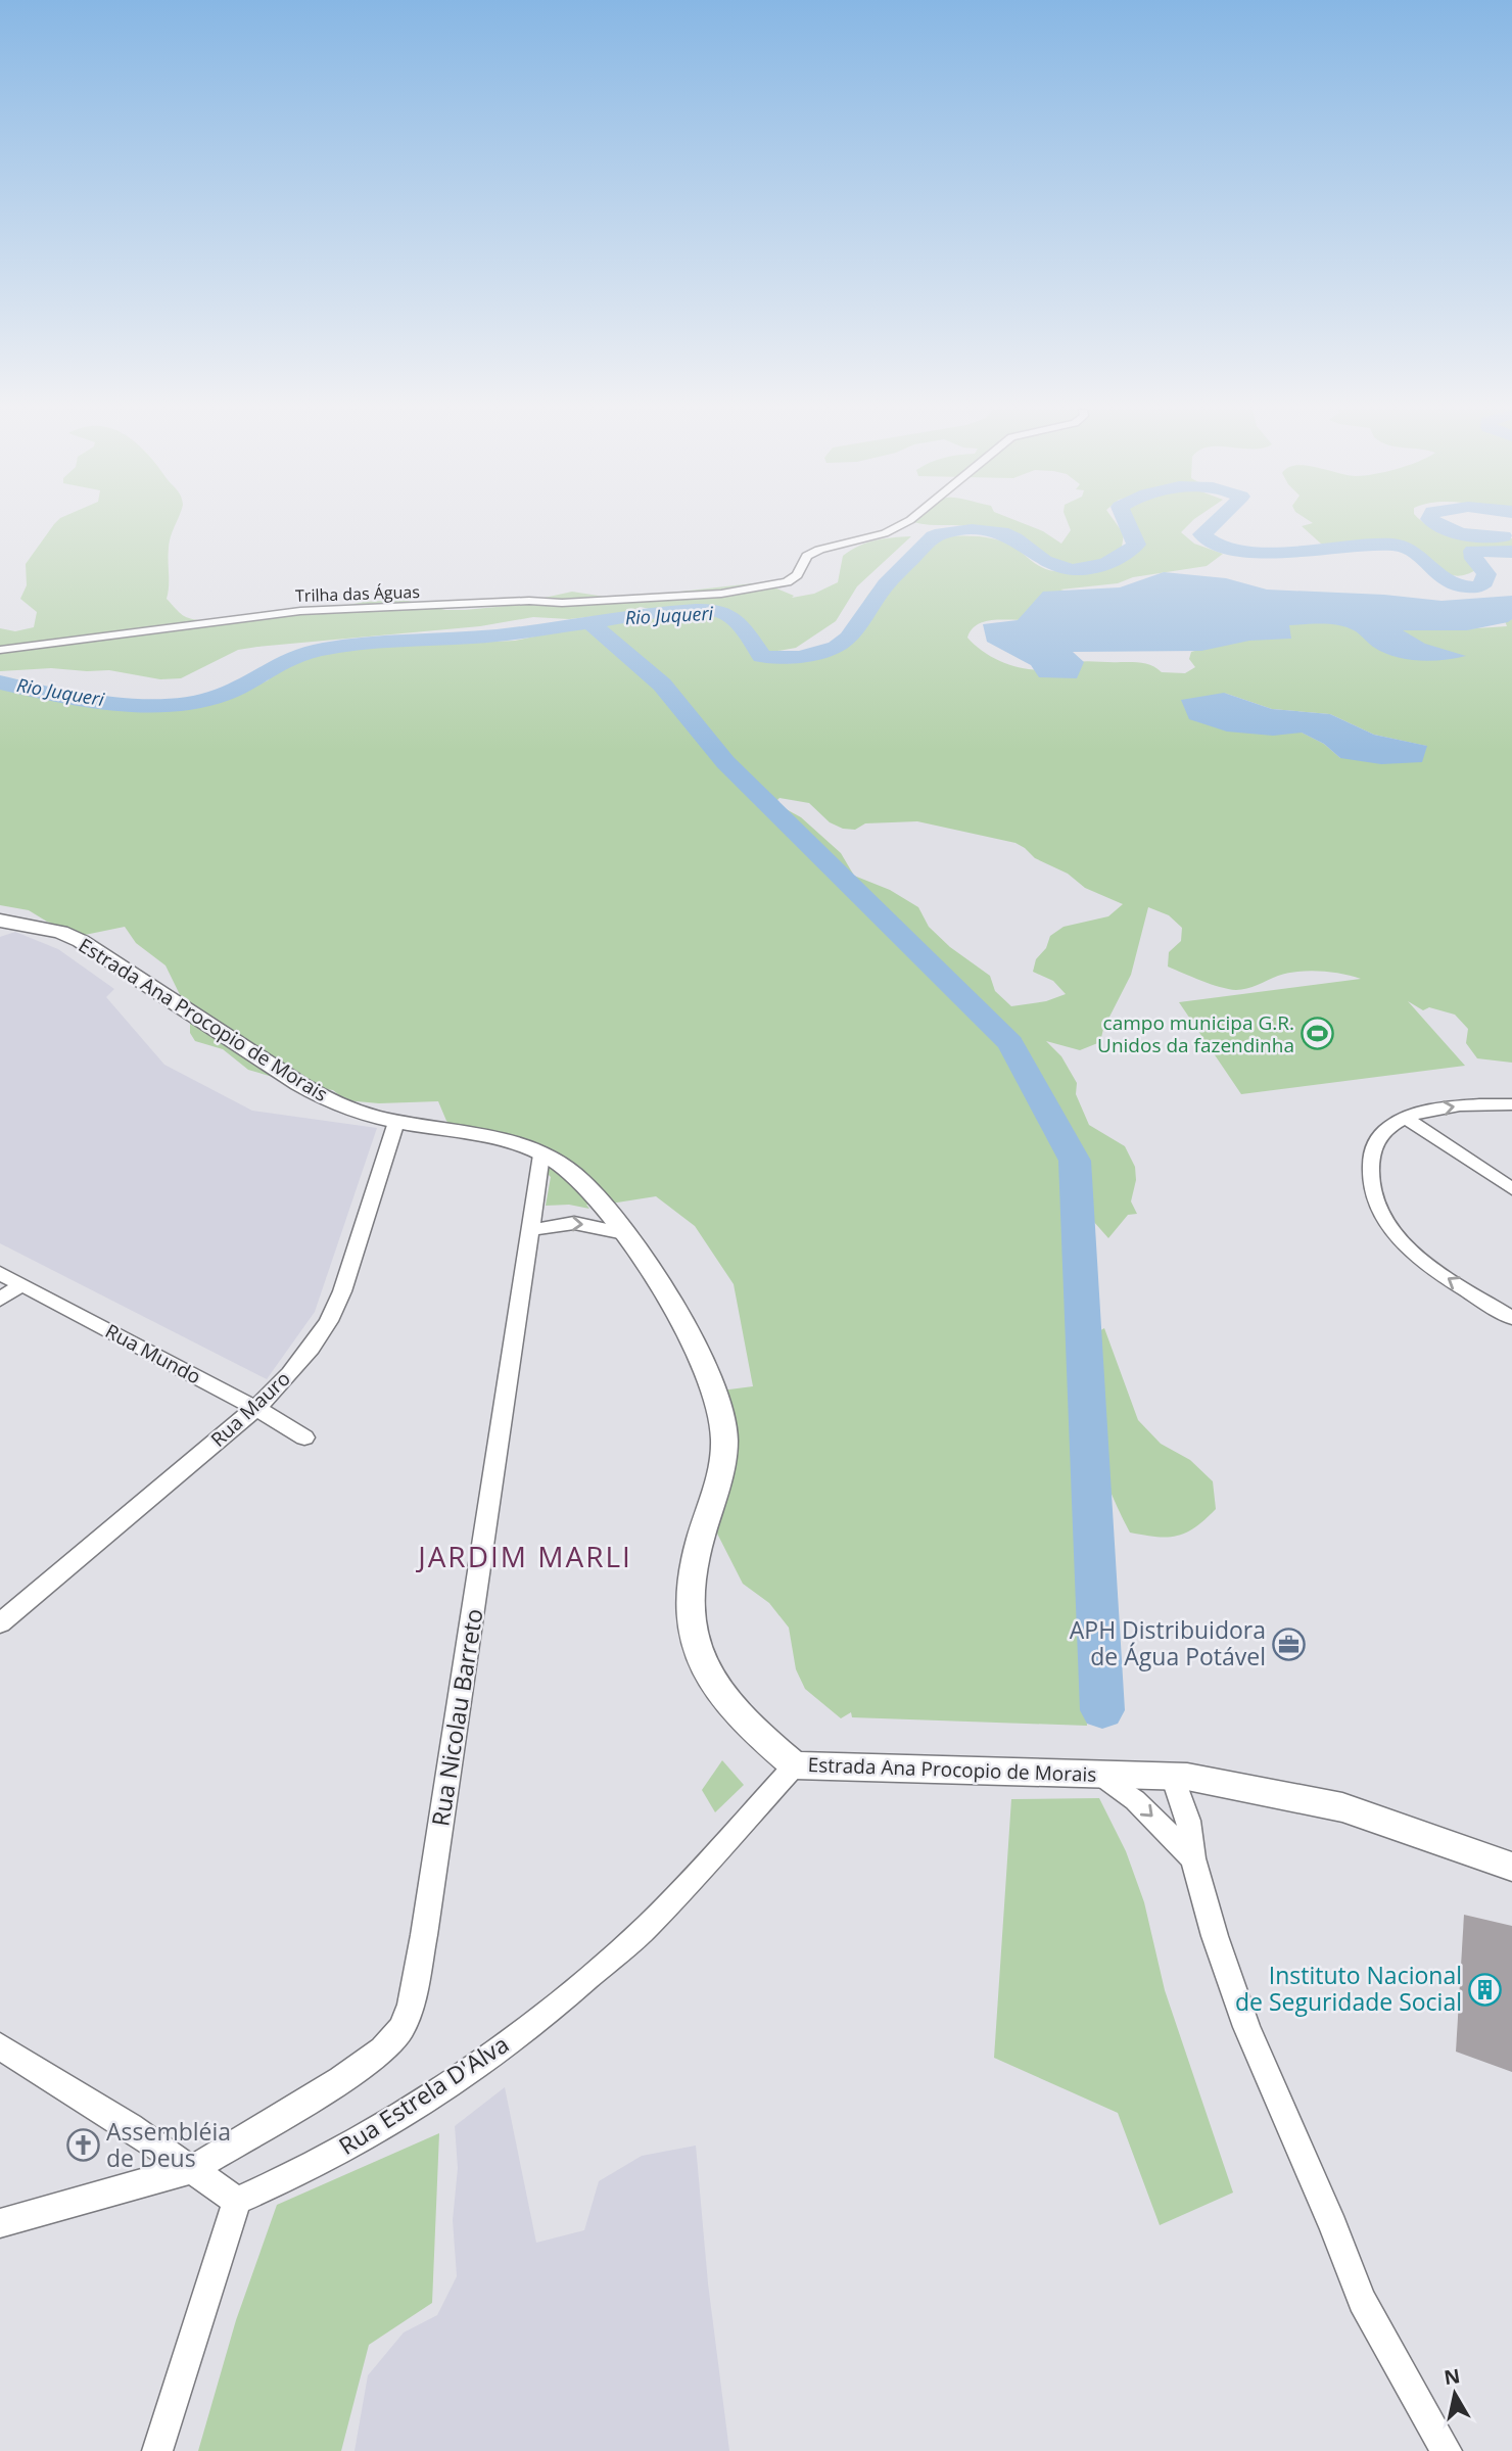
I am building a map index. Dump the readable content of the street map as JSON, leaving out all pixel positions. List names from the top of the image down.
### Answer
{
  "streets": {
    "street": [
      "Trilha das Águas",
      "Estrada Ana Procopio de Morais",
      "Rua Mundo",
      "Rua Mauro",
      "Rua Nicolau Barreto",
      "Rua Estrela D'Alva"
    ]
  },
  "crossings": [
    ["Estrada Ana Procopio de Morais", "Rua Mauro"],
    ["Estrada Ana Procopio de Morais", "Rua Nicolau Barreto"],
    ["Estrada Ana Procopio de Morais", "Rua Estrela D'Alva"],
    ["Rua Mundo", "Rua Mauro"]
  ],
  "districts": ["JARDIM MARLI"],
  "water": ["Rio Juqueri"],
  "places": {
    "sports": ["campo municipa G.R. Unidos da fazendinha"],
    "office": ["APH Distribuidora de Água Potável"],
    "building": ["Instituto Nacional de Seguridade Social"],
    "church": ["Assembléia de Deus"]
  },
  "north": "top"
}
